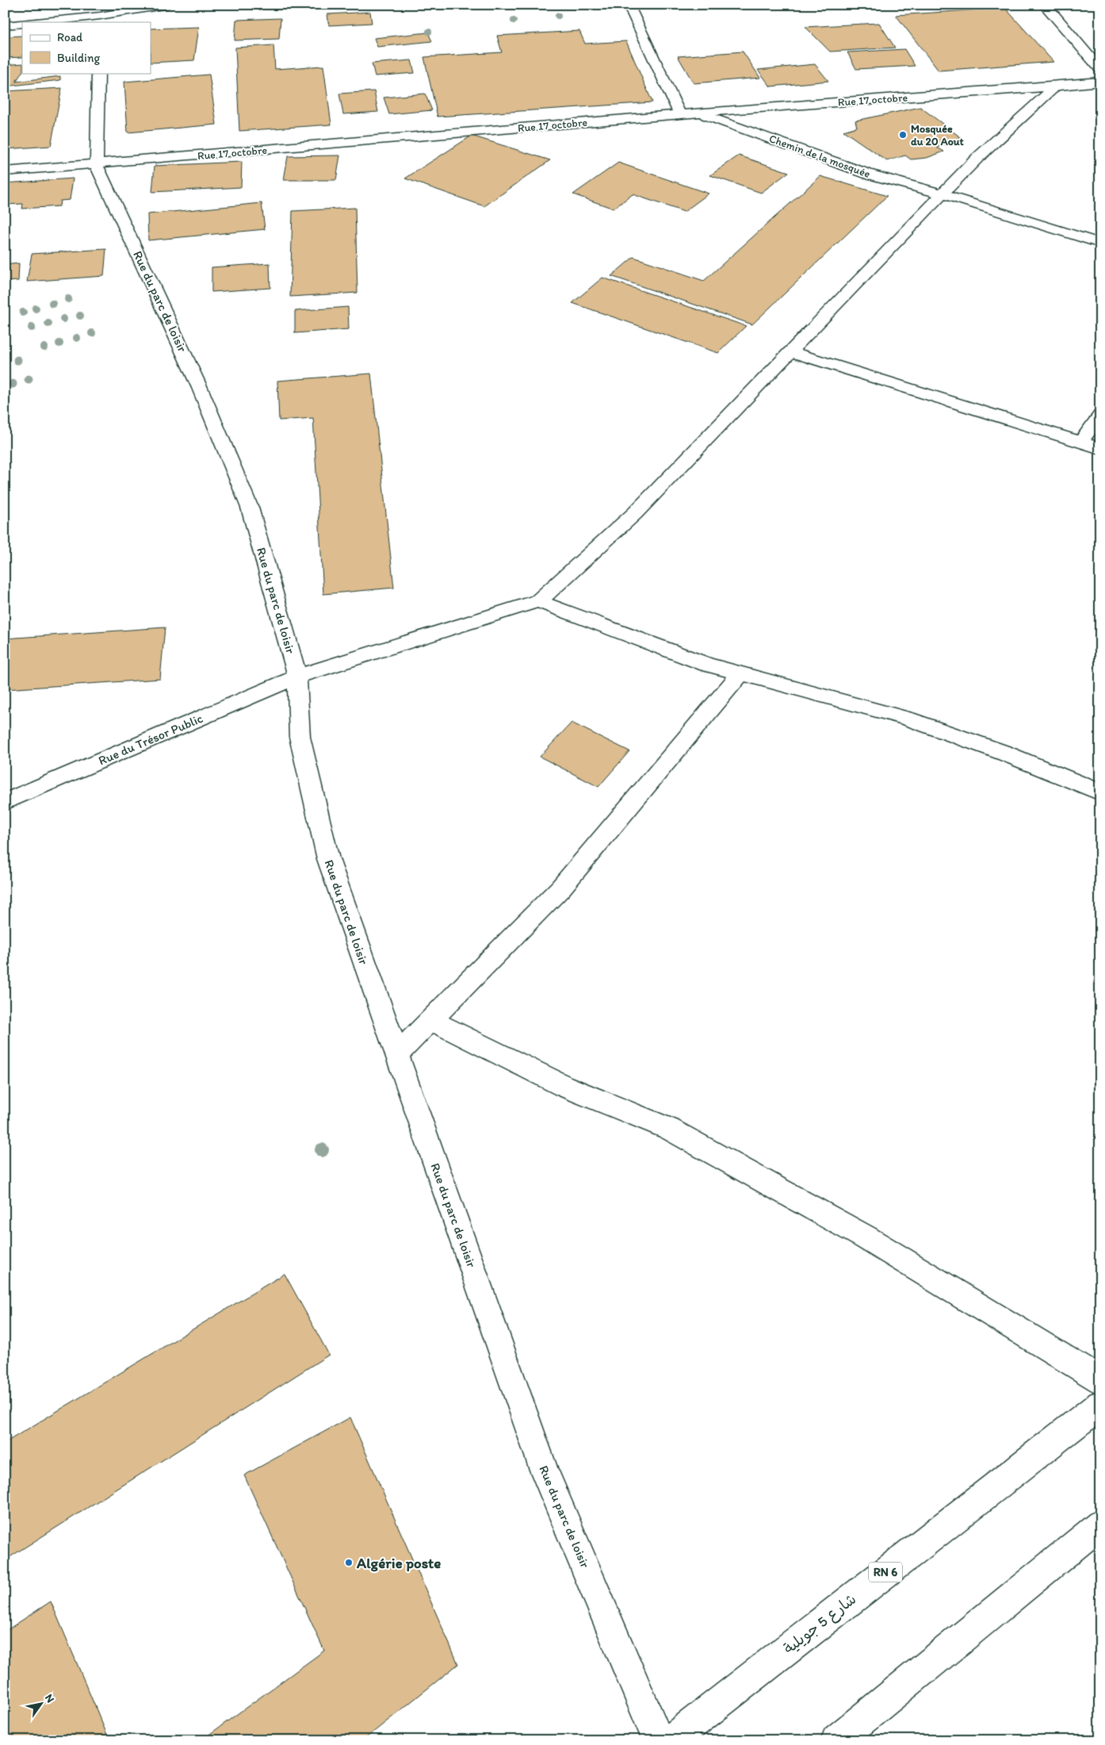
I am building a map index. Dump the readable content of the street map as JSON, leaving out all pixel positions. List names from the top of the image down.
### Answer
{
  "streets": {
    "street": [
      "Rue 17 octobre",
      "Chemin de la mosquée",
      "Rue du parc de loisir",
      "Rue du Trésor Public",
      "RN 6",
      "شارع 5 جويلية"
    ]
  },
  "crossings": [
    ["Rue 17 octobre", "Chemin de la mosquée"],
    ["Rue 17 octobre", "Rue du parc de loisir"],
    ["Rue du parc de loisir", "Rue du Trésor Public"]
  ],
  "places": ["Mosquée du 20 Aout", "Algérie poste"],
  "legend": ["Road", "Building"],
  "north": "top right"
}
